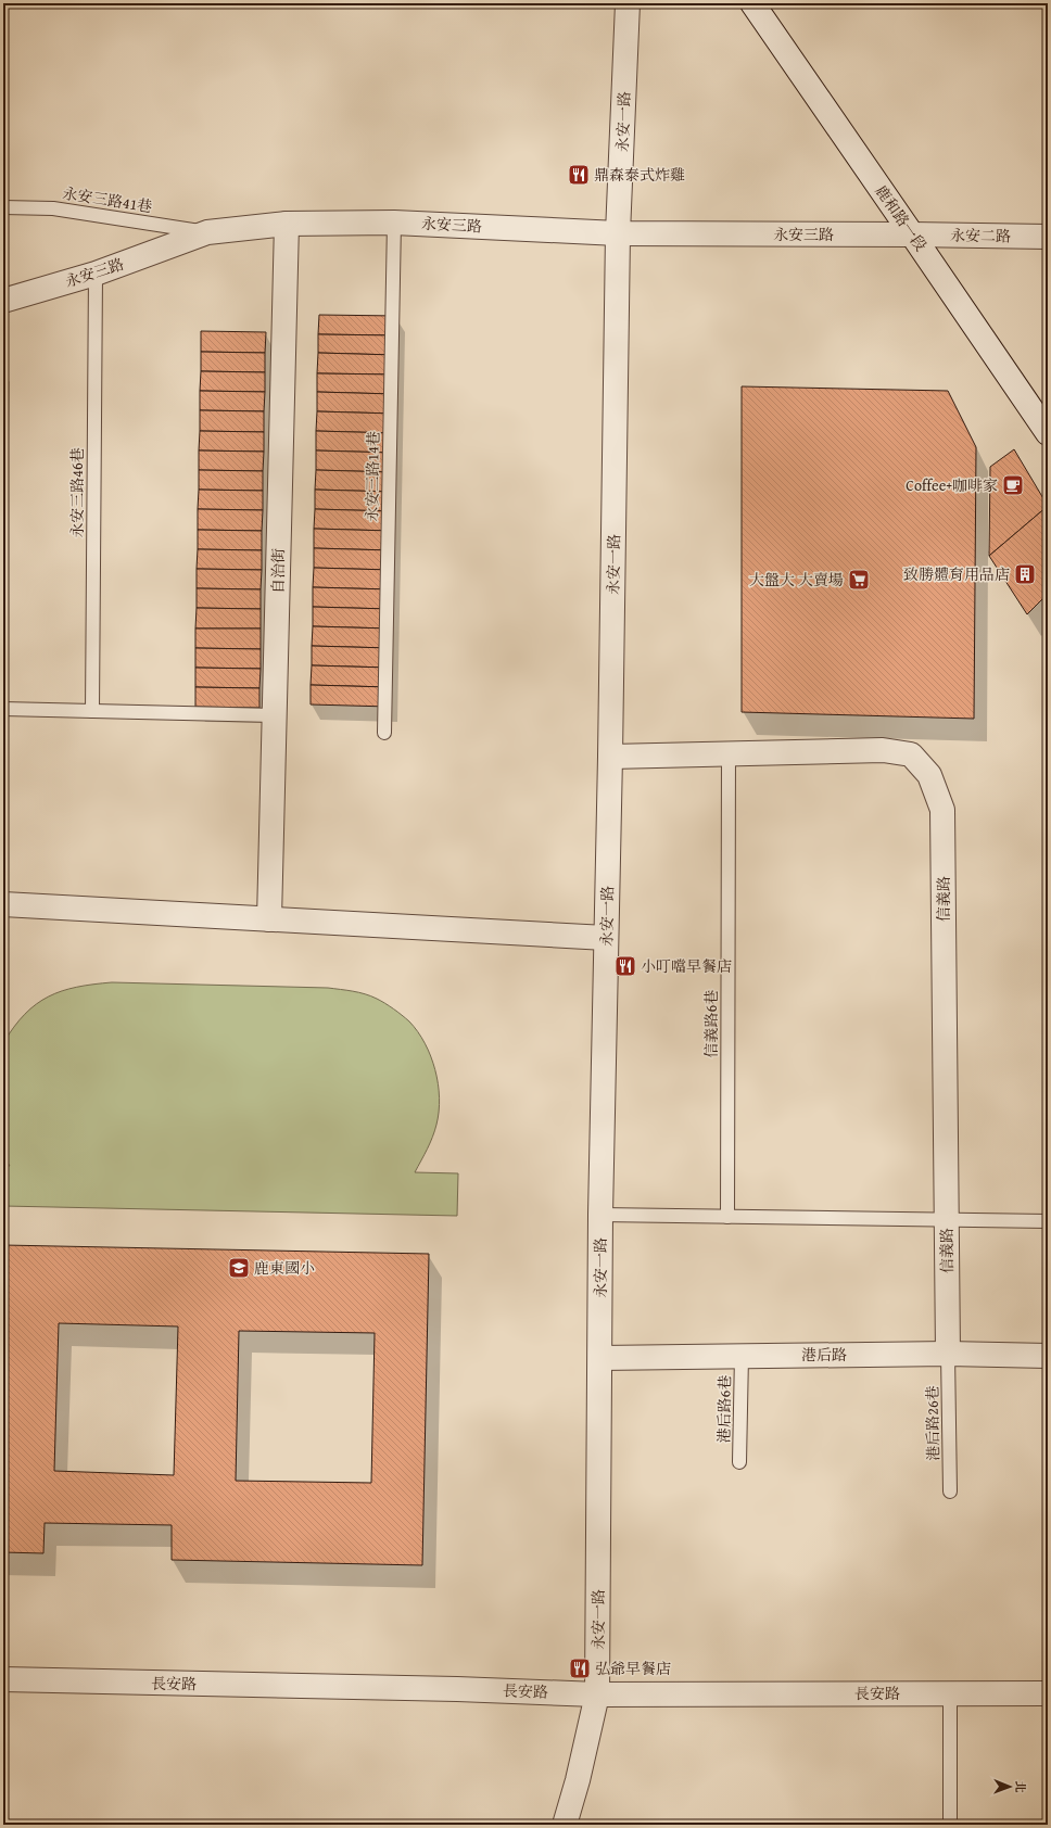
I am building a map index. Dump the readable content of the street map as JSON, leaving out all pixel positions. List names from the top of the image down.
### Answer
{
  "streets": {
    "street": [
      "永安一路",
      "鹿和路一段",
      "永安三路",
      "永安二路",
      "自治街",
      "信義路",
      "港后路",
      "長安路"
    ],
    "lane": [
      "永安三路41巷",
      "永安三路14巷",
      "永安三路46巷",
      "信義路6巷",
      "港后路6巷",
      "港后路26巷"
    ]
  },
  "crossings": [
    ["永安一路", "永安三路"],
    ["永安一路", "信義路"],
    ["永安一路", "港后路"],
    ["永安一路", "長安路"],
    ["永安三路41巷", "永安三路"],
    ["鹿和路一段", "永安三路"],
    ["鹿和路一段", "永安二路"],
    ["永安三路", "永安二路"],
    ["永安三路", "永安三路14巷"],
    ["永安三路", "永安三路46巷"],
    ["永安三路", "自治街"],
    ["信義路", "信義路6巷"],
    ["信義路", "港后路"],
    ["信義路", "港后路26巷"],
    ["港后路", "港后路6巷"],
    ["港后路", "港后路26巷"]
  ],
  "places": {
    "restaurant": ["鼎森泰式炸雞", "小叮噹早餐店", "弘爺早餐店"],
    "cafe": ["Coffee+咖啡家"],
    "building": ["致勝體育用品店"],
    "supermarket": ["大盤大 大賣場"],
    "school or university": ["鹿東國小"]
  },
  "north": "right"
}
